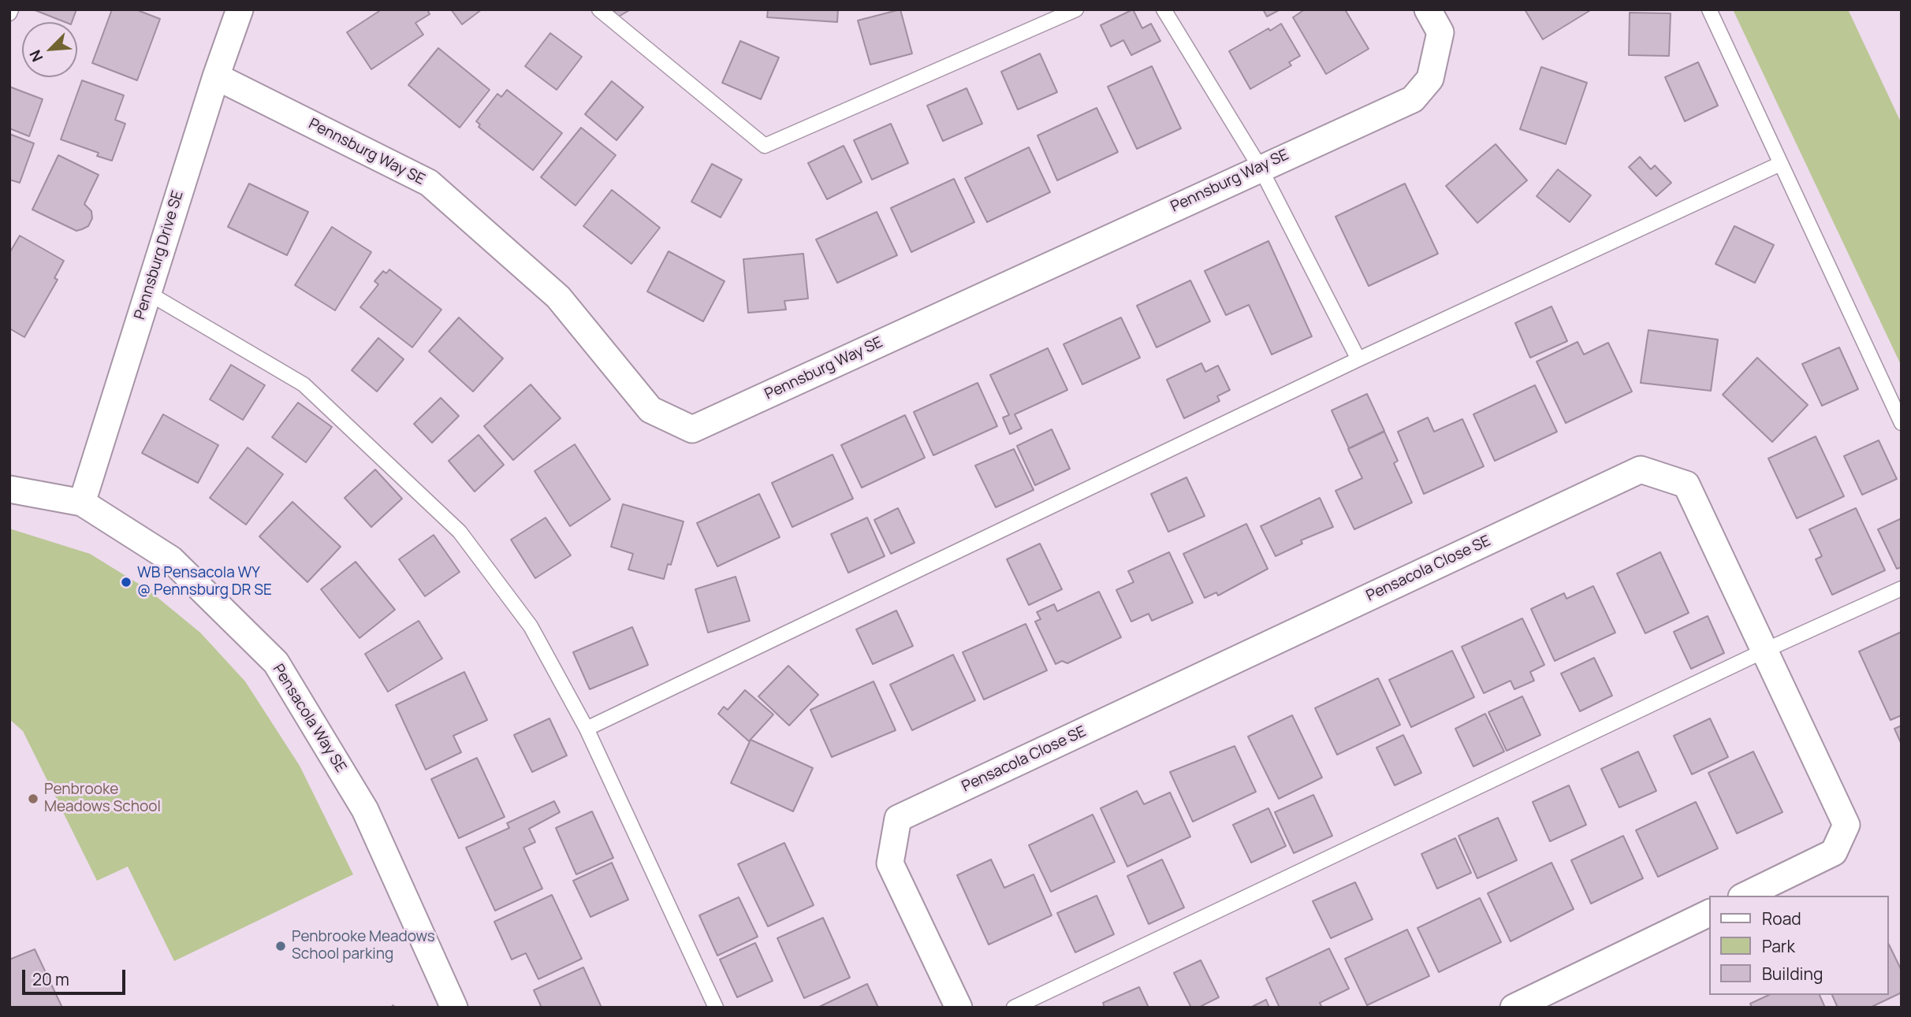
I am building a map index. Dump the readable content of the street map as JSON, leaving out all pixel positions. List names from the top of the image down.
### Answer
{
  "streets": {
    "street": [
      "Pennsburg Way SE",
      "Pennsburg Drive SE",
      "Pensacola Close SE",
      "Pensacola Way SE"
    ]
  },
  "crossings": [
    ["Pennsburg Way SE", "Pennsburg Drive SE"],
    ["Pennsburg Drive SE", "Pensacola Way SE"]
  ],
  "places": ["WB Pensacola WY @ Pennsburg DR SE", "Penbrooke Meadows School", "Penbrooke Meadows School parking"],
  "legend": ["Road", "Park", "Building"],
  "scale_bar": "20 m",
  "north": "bottom left"
}
